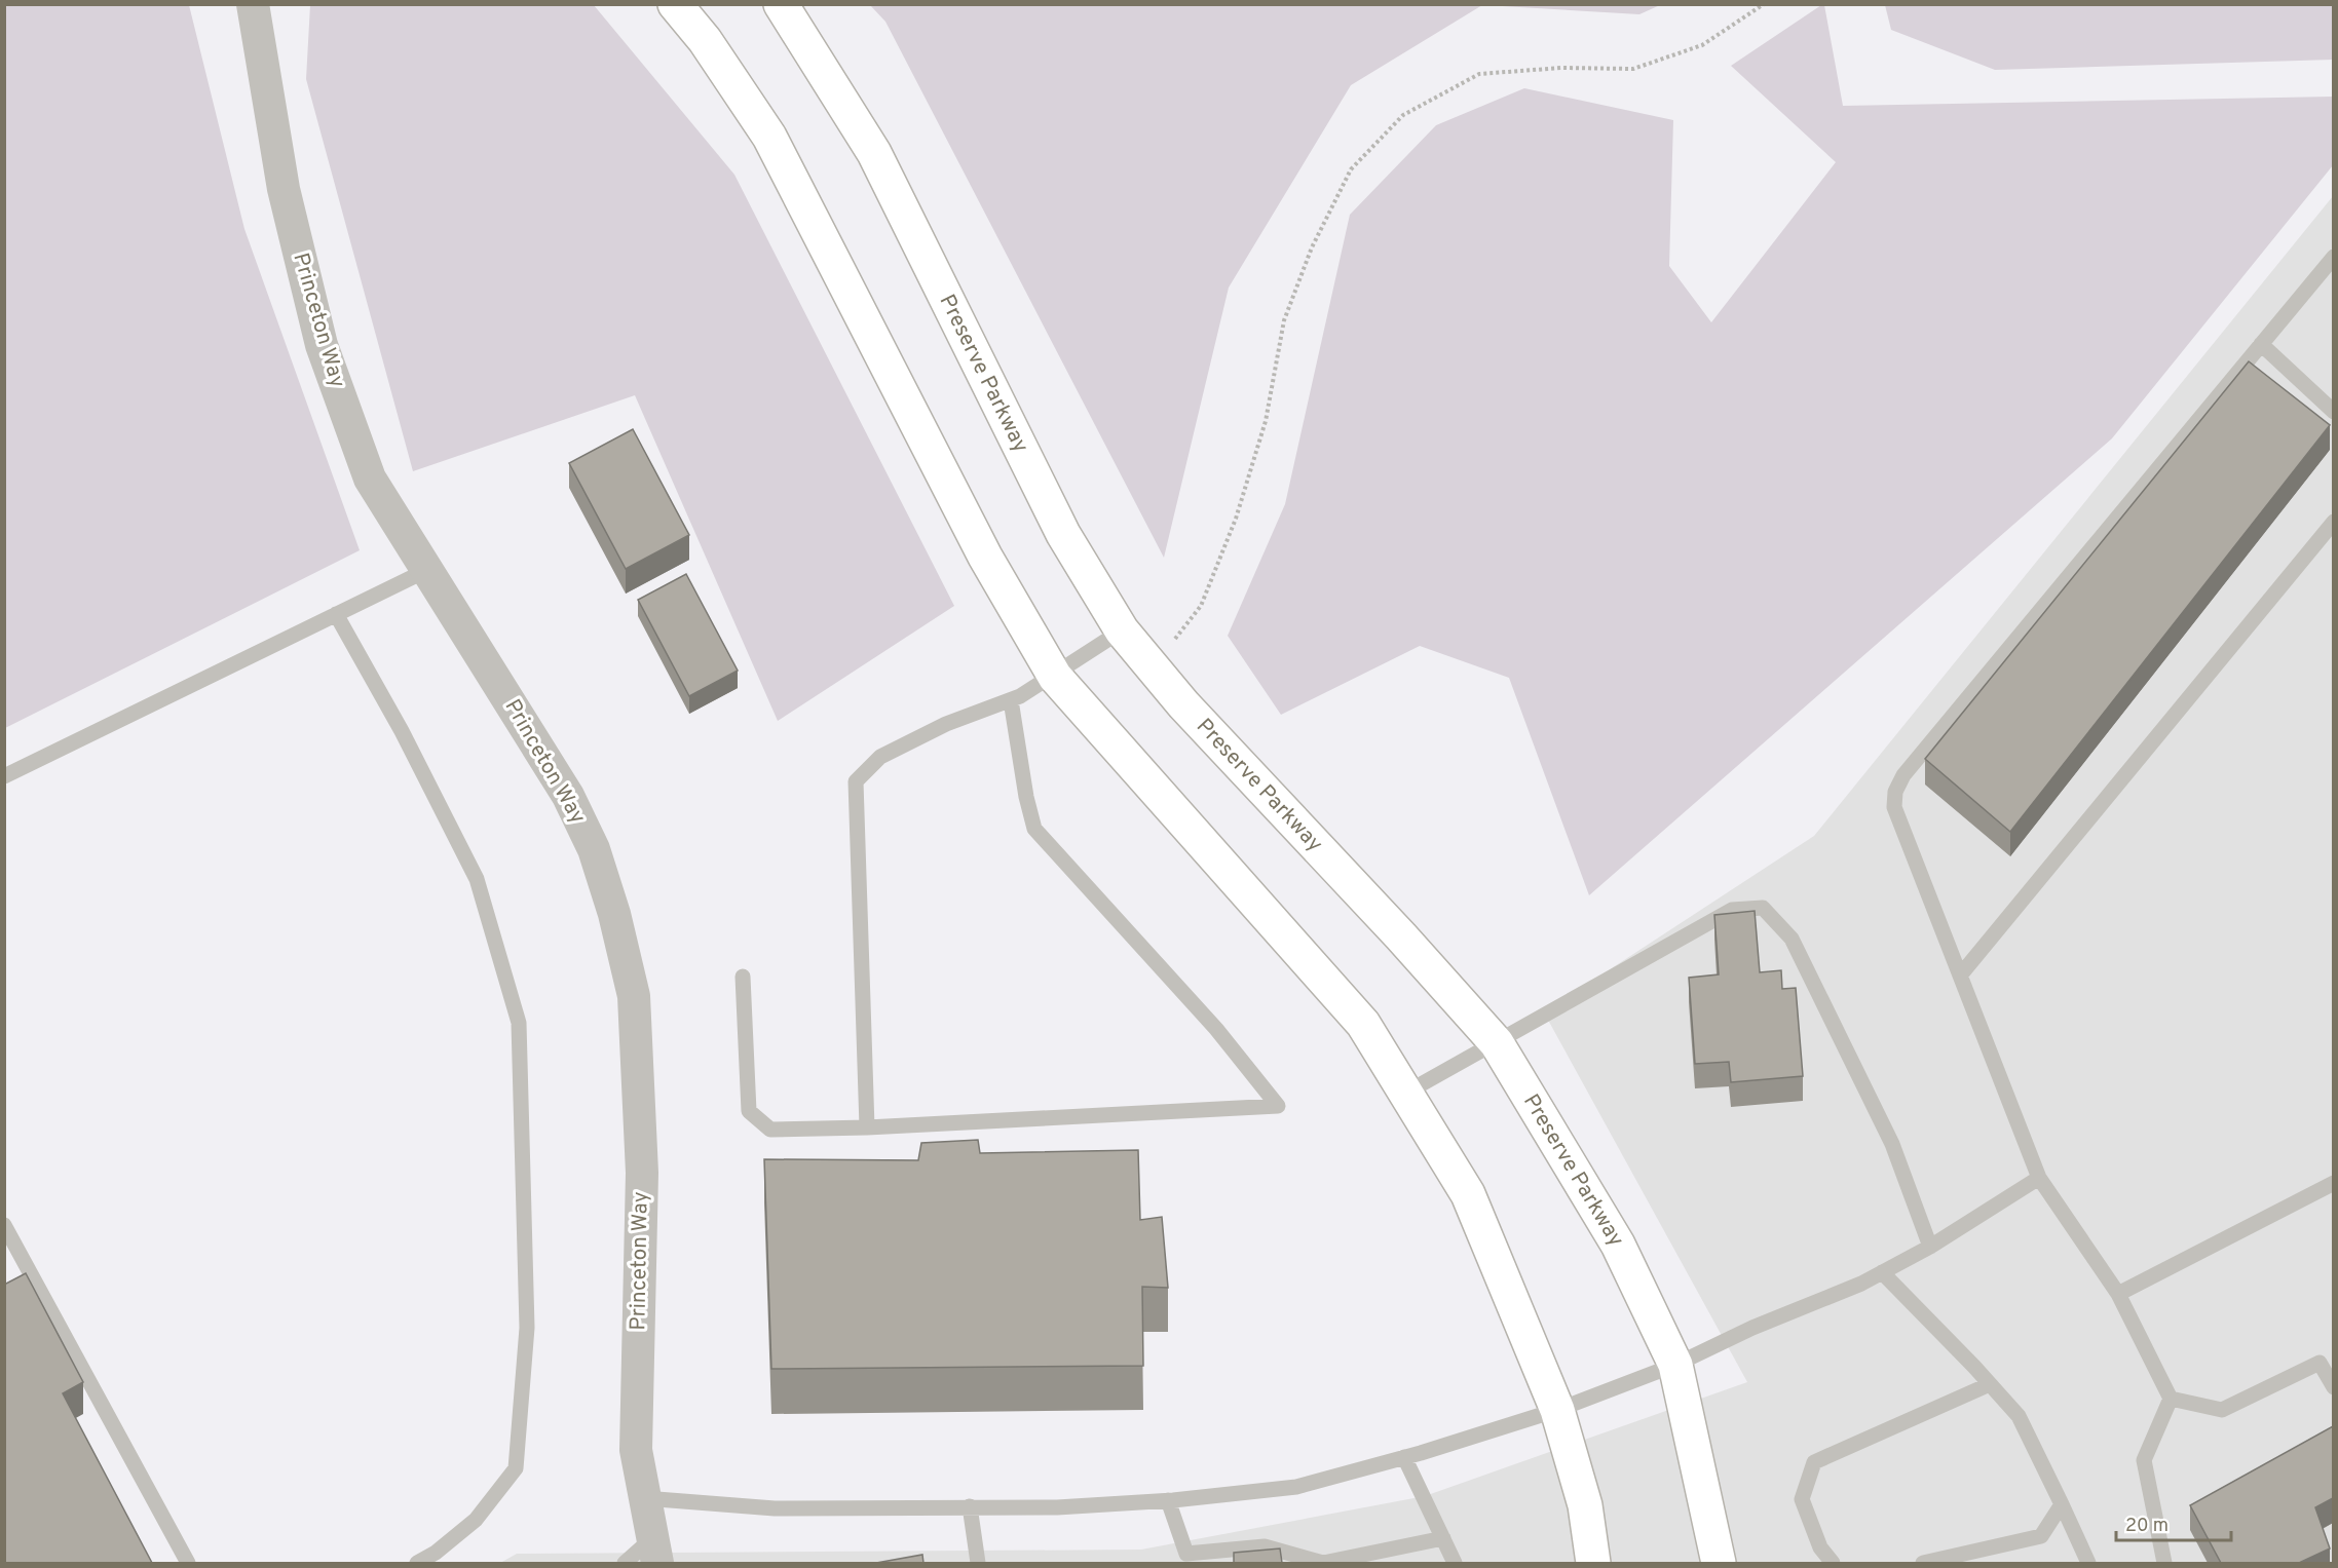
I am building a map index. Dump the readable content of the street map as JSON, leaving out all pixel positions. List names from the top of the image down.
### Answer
{
  "streets": {
    "street": ["Princeton Way", "Preserve Parkway"]
  },
  "scale_bar": "20 m"
}
